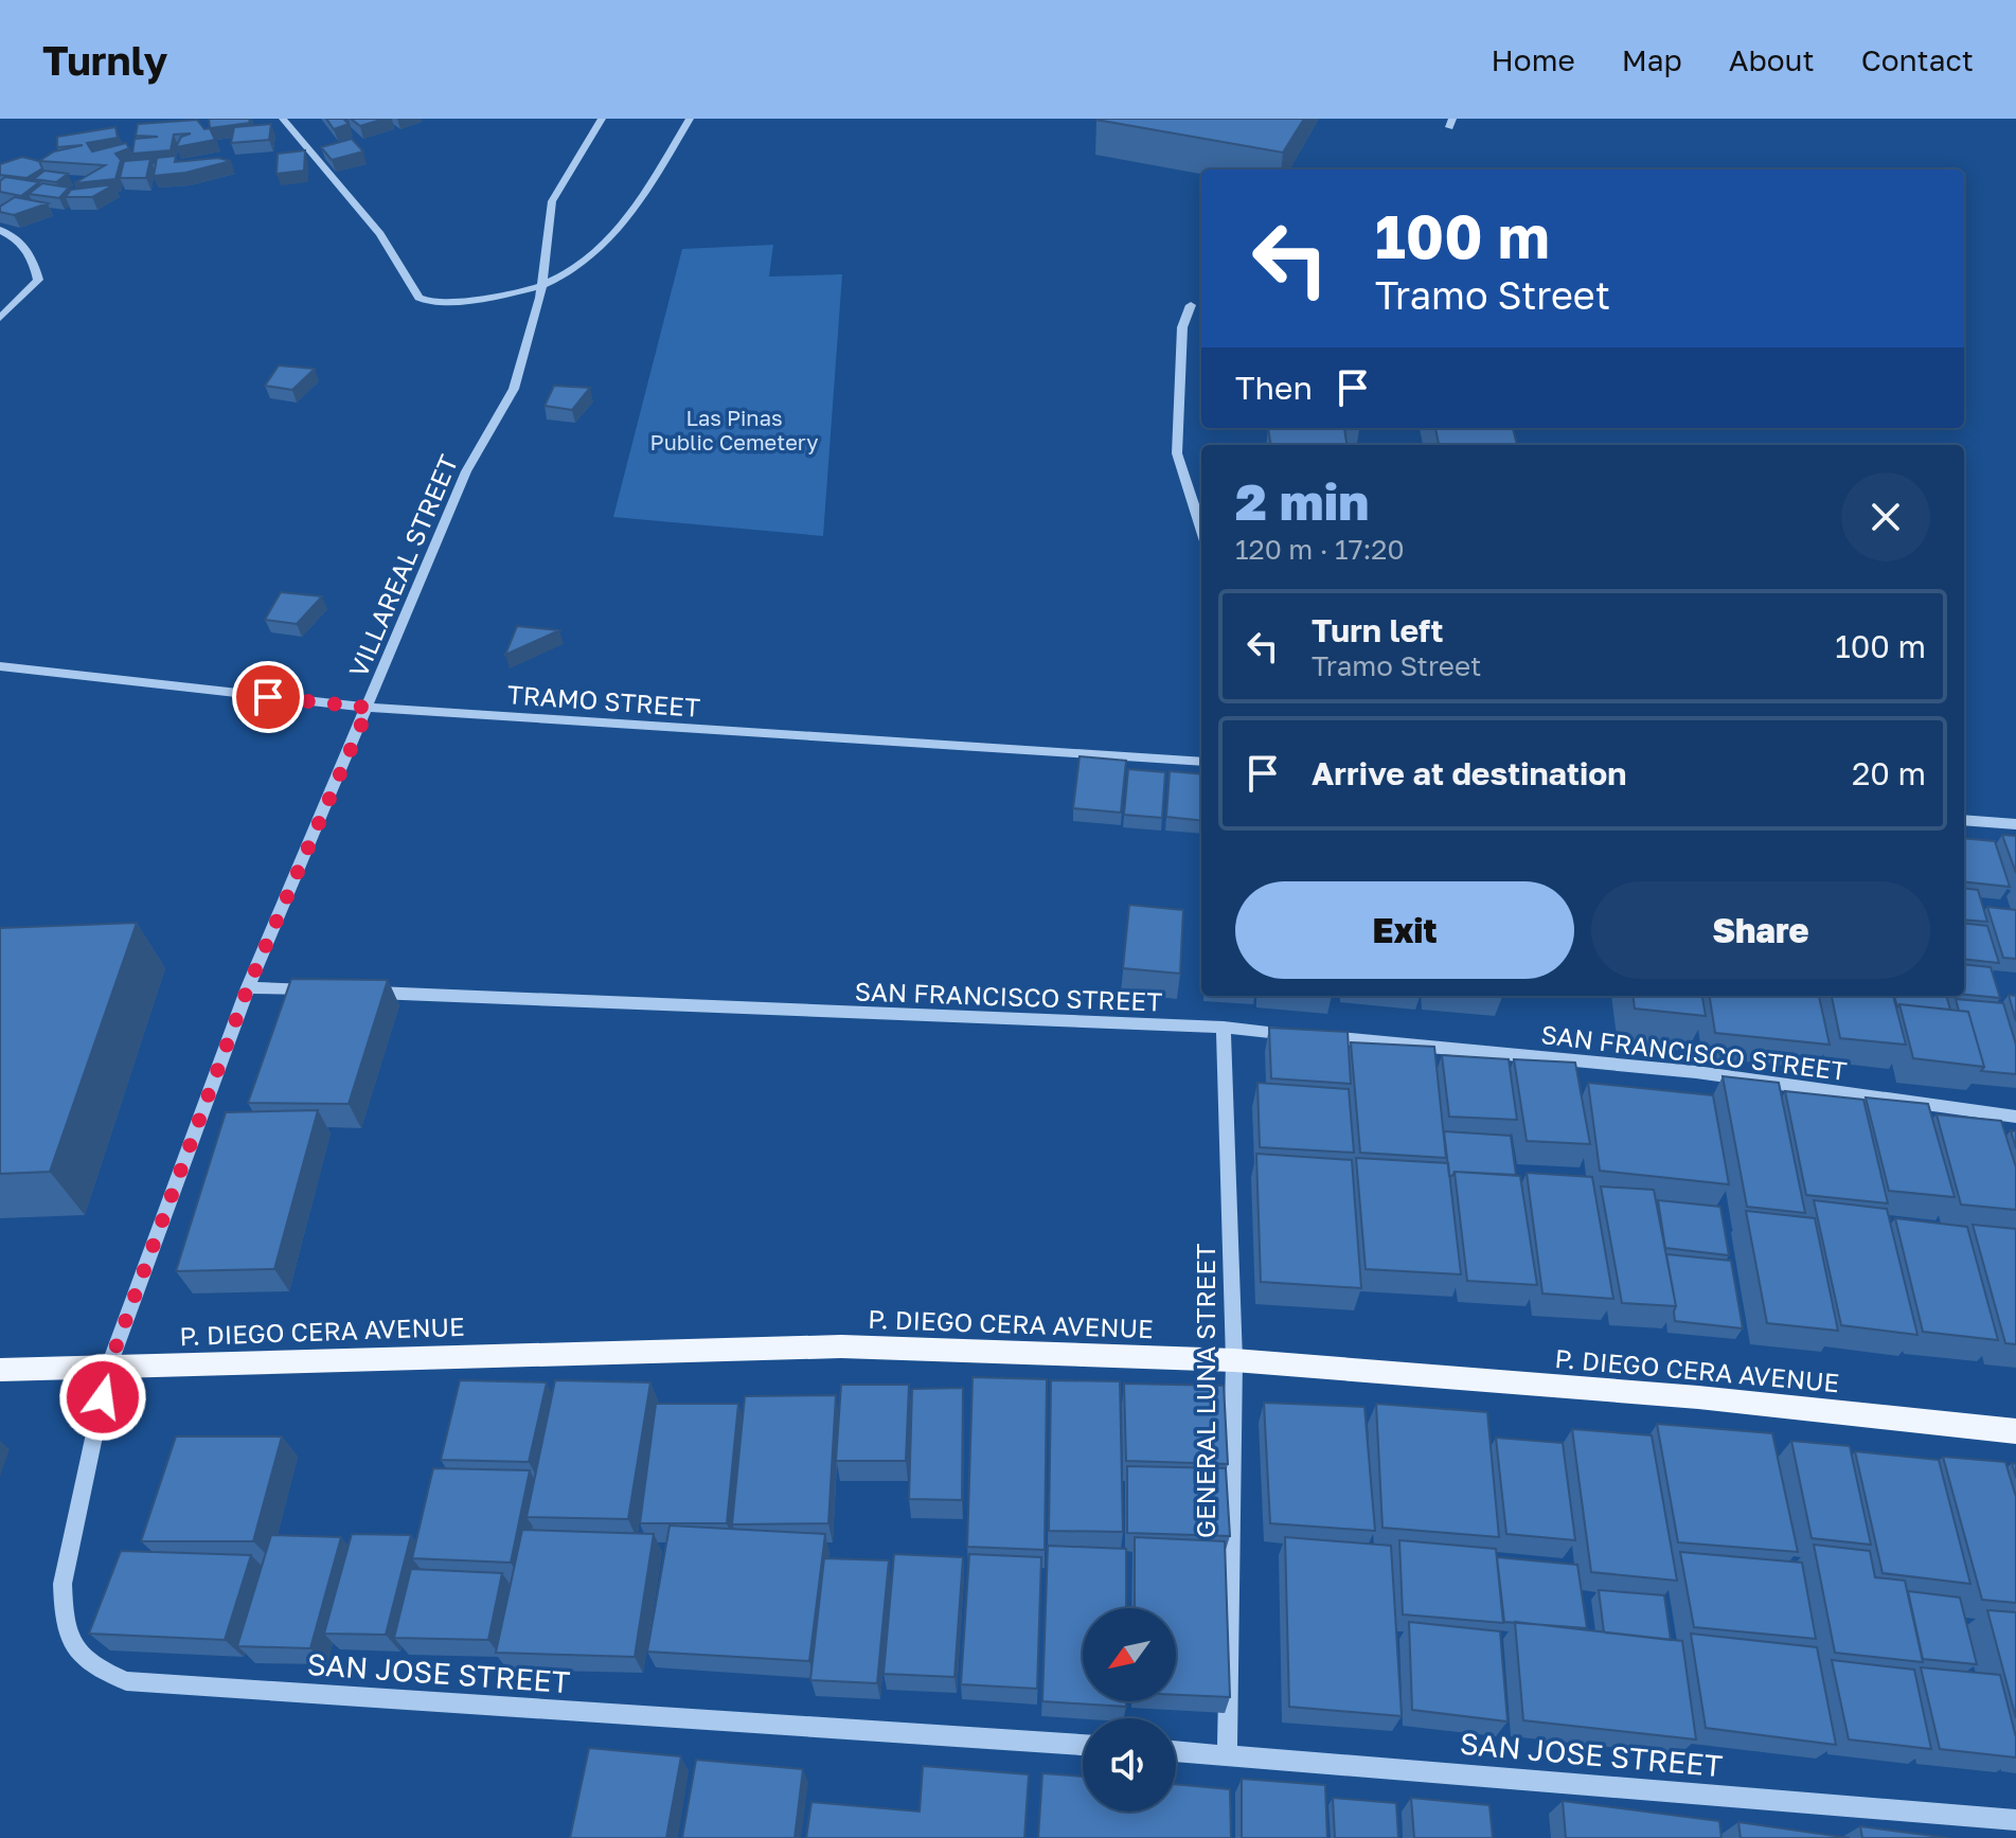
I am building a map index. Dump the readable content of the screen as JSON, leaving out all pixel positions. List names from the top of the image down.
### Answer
{
  "streets": {
    "main road": ["P. DIEGO CERA AVENUE"],
    "street": [
      "VILLAREAL STREET",
      "TRAMO STREET",
      "SAN FRANCISCO STREET",
      "GENERAL LUNA STREET",
      "SAN JOSE STREET"
    ]
  },
  "crossings": [
    ["VILLAREAL STREET", "TRAMO STREET"],
    ["VILLAREAL STREET", "P. DIEGO CERA AVENUE"],
    ["VILLAREAL STREET", "SAN JOSE STREET"],
    ["SAN FRANCISCO STREET", "GENERAL LUNA STREET"],
    ["P. DIEGO CERA AVENUE", "GENERAL LUNA STREET"],
    ["P. DIEGO CERA AVENUE", "SAN JOSE STREET"],
    ["GENERAL LUNA STREET", "SAN JOSE STREET"]
  ],
  "parks": ["Las Pinas Public Cemetery"],
  "north": "bottom left",
  "page": {
    "header": "Turnly",
    "nav": [
      "Home",
      "Map",
      "About",
      "Contact"
    ],
    "turn": ["100 m", "Tramo Street"],
    "then": "Then",
    "heading": ["2 min", "120 m · 17:20"],
    "list": [
      {
        "name": "Turn left",
        "note": "Tramo Street",
        "value": "100 m"
      },
      {
        "name": "Arrive at destination",
        "value": "20 m"
      }
    ],
    "buttons": ["Exit", "Share"]
  }
}
